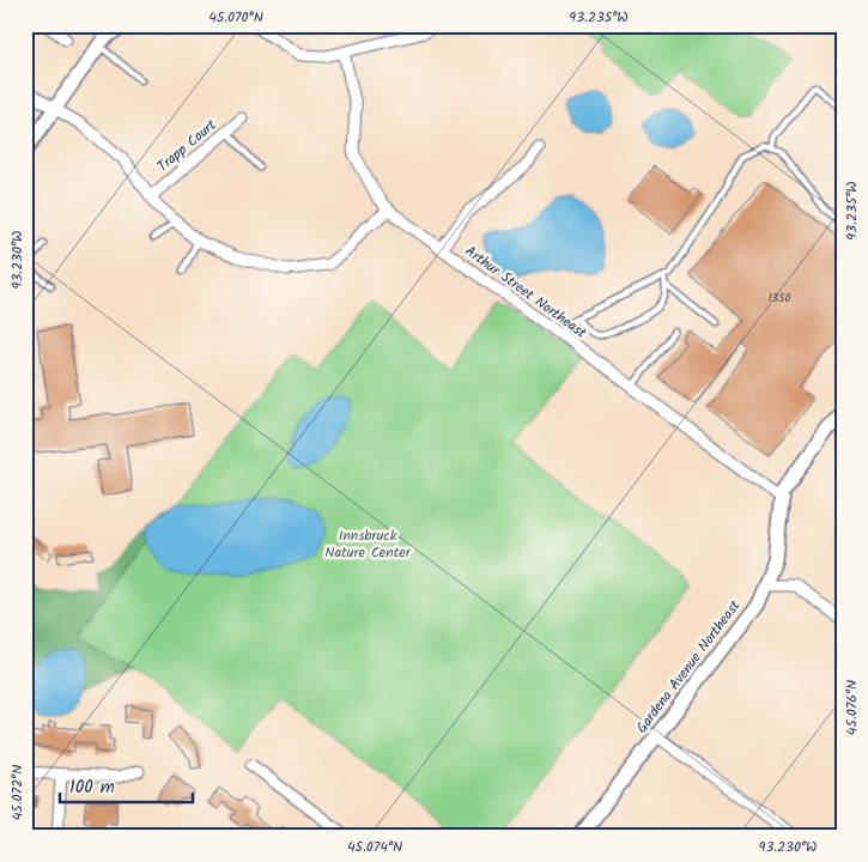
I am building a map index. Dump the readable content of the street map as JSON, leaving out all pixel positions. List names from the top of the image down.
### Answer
{
  "streets": {
    "street": ["Trapp Court", "Arthur Street Northeast", "Gardena Avenue Northeast"]
  },
  "crossings": [
    ["Arthur Street Northeast", "Gardena Avenue Northeast"]
  ],
  "parks": ["Innsbruck Nature Center"],
  "house_numbers": ["1350"],
  "scale_bar": "100 m",
  "coordinates": [
    "45.070°N",
    "93.235°W",
    "93.230°W",
    "45.076°N",
    "45.072°N",
    "45.074°N"
  ]
}
